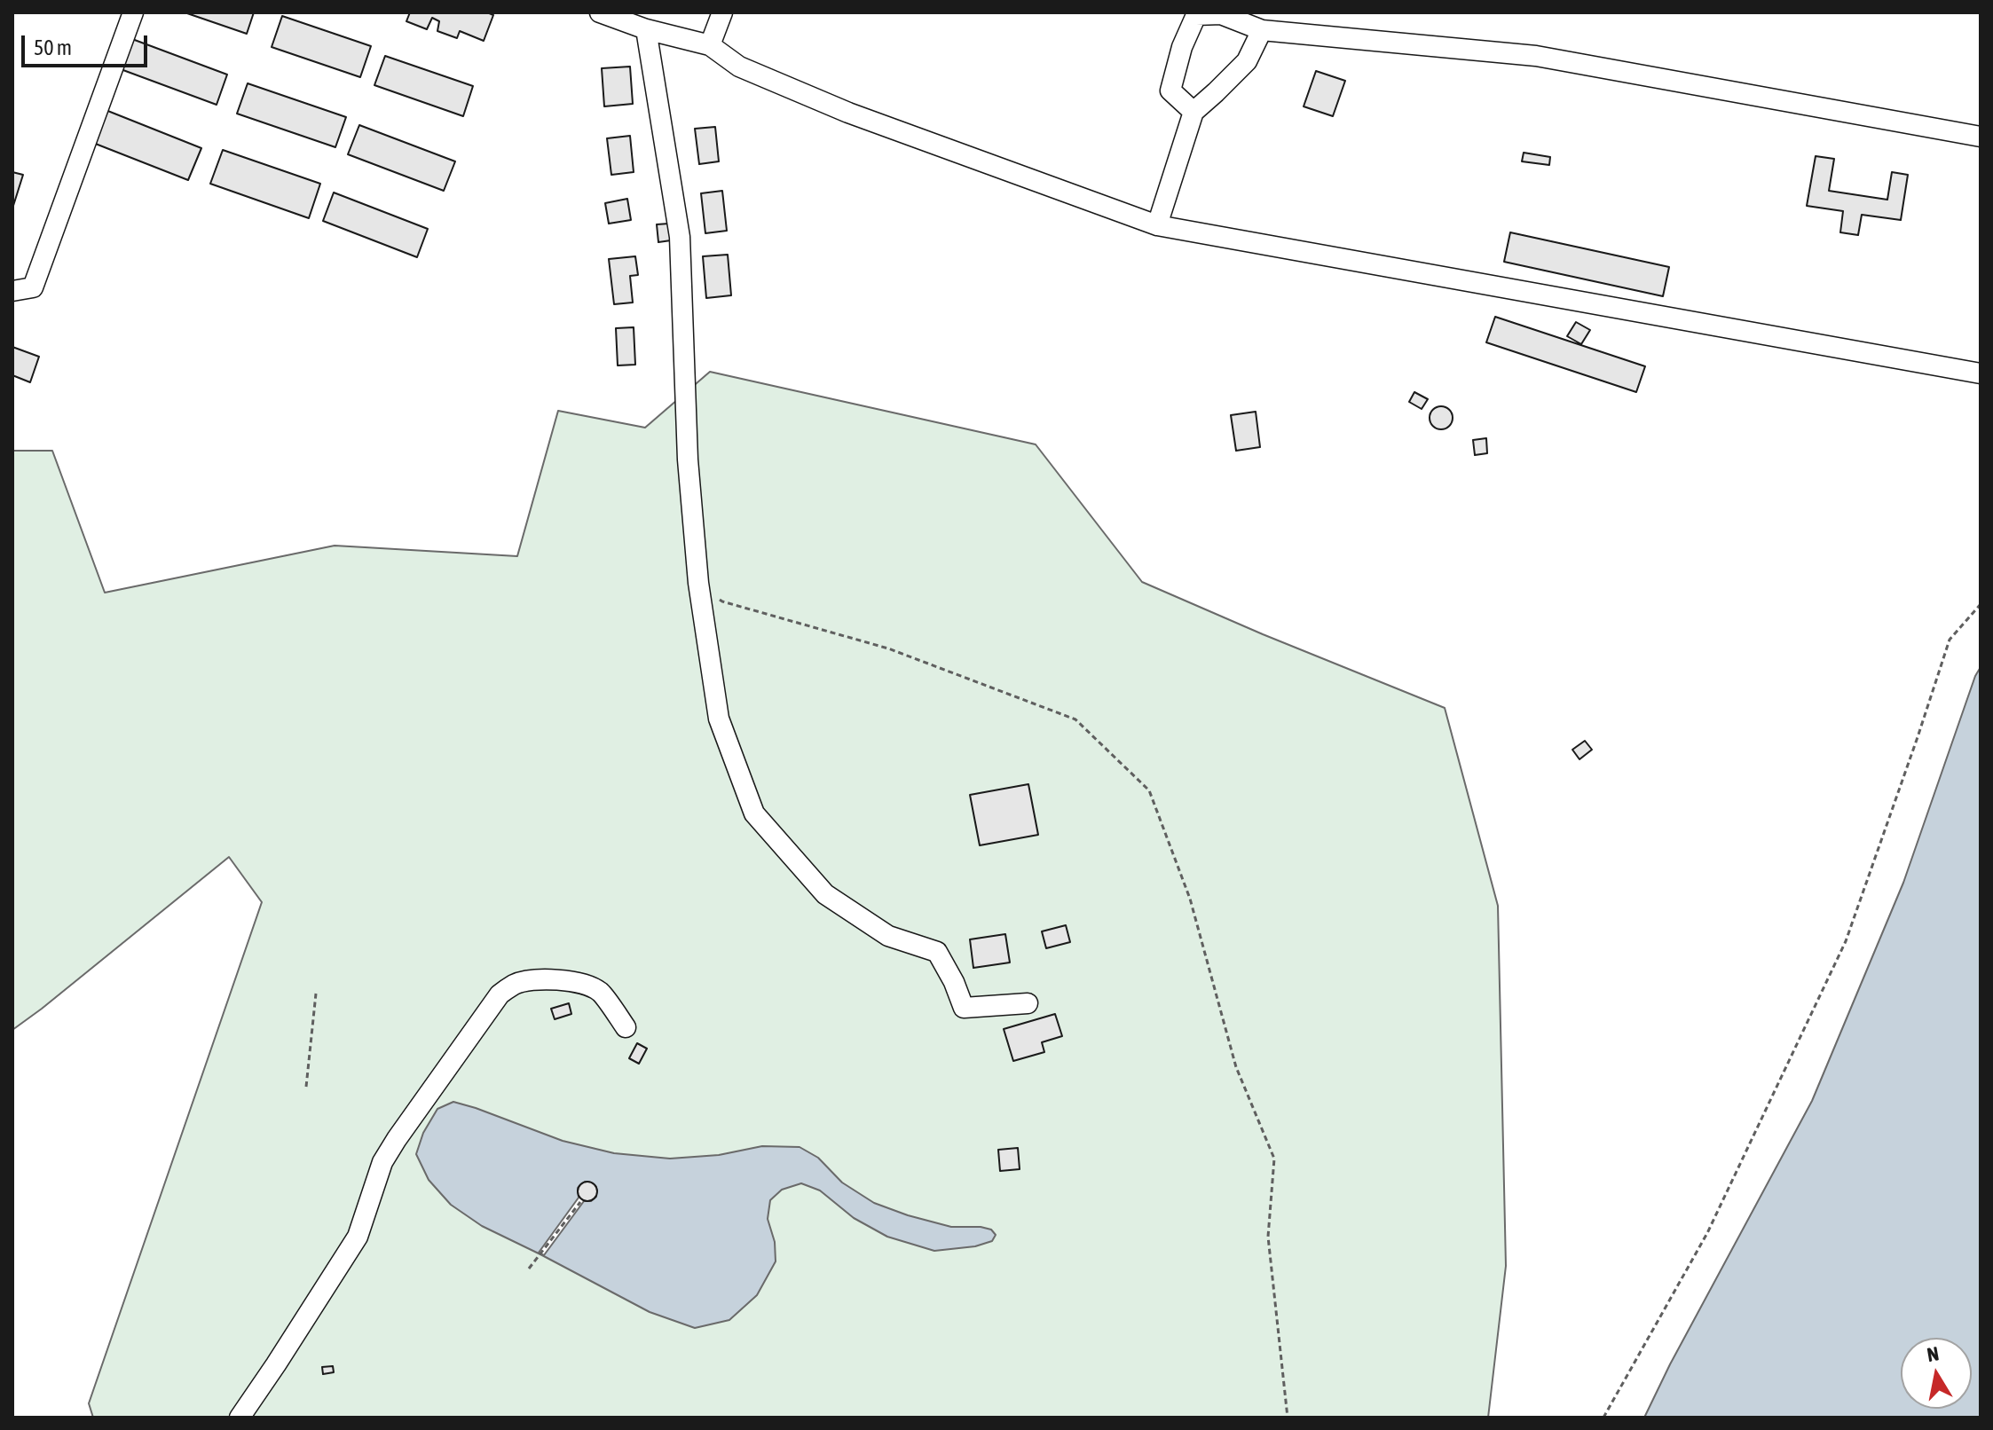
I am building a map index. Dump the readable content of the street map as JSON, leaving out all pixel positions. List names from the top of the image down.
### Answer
{
  "scale_bar": "50 m",
  "north": "top"
}
